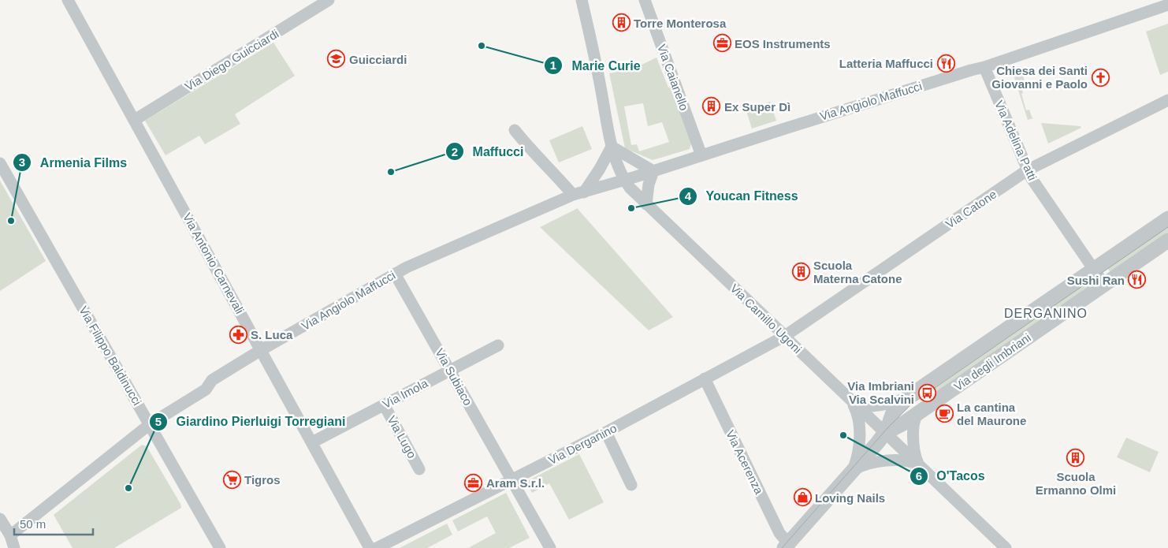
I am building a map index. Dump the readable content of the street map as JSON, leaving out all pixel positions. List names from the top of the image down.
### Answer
{
  "streets": {
    "street": [
      "Via Diego Guicciardi",
      "Via Caianello",
      "Via Angiolo Maffucci",
      "Via Adelina Patti",
      "Via Catone",
      "Via Antonio Carnevali",
      "Via Camillo Ugoni",
      "Via Filippo Baldinucci",
      "Via degli Imbriani",
      "Via Subiaco",
      "Via Imola",
      "Via Lugo",
      "Via Derganino",
      "Via Acerenza"
    ]
  },
  "crossings": [
    ["Via Diego Guicciardi", "Via Antonio Carnevali"],
    ["Via Caianello", "Via Angiolo Maffucci"],
    ["Via Angiolo Maffucci", "Via Adelina Patti"],
    ["Via Angiolo Maffucci", "Via Antonio Carnevali"],
    ["Via Angiolo Maffucci", "Via Camillo Ugoni"],
    ["Via Angiolo Maffucci", "Via Filippo Baldinucci"],
    ["Via Angiolo Maffucci", "Via Subiaco"],
    ["Via Adelina Patti", "Via Catone"],
    ["Via Adelina Patti", "Via degli Imbriani"],
    ["Via Catone", "Via Camillo Ugoni"],
    ["Via Catone", "Via Derganino"],
    ["Via Antonio Carnevali", "Via Imola"],
    ["Via Camillo Ugoni", "Via degli Imbriani"],
    ["Via Camillo Ugoni", "Via Derganino"],
    ["Via degli Imbriani", "Via Acerenza"],
    ["Via Subiaco", "Via Imola"],
    ["Via Subiaco", "Via Derganino"],
    ["Via Imola", "Via Lugo"],
    ["Via Derganino", "Via Acerenza"]
  ],
  "districts": ["DERGANINO"],
  "places": {
    "building": [
      "Torre Monterosa",
      "Ex Super Dì",
      "Scuola Materna Catone",
      "Scuola Ermanno Olmi"
    ],
    "office": ["EOS Instruments", "Aram S.r.l."],
    "other": [
      "Marie Curie",
      "Maffucci",
      "Youcan Fitness",
      "Armenia Films",
      "O'Tacos",
      "Giardino Pierluigi Torregiani"
    ],
    "school or university": ["Guicciardi"],
    "restaurant": ["Latteria Maffucci", "Sushi Ran"],
    "church": ["Chiesa dei Santi Giovanni e Paolo"],
    "pharmacy": ["S. Luca"],
    "bus stop": ["Via Imbriani Via Scalvini"],
    "cafe": ["La cantina del Maurone"],
    "supermarket": ["Tigros"],
    "shop": ["Loving Nails"]
  },
  "scale_bar": "50 m"
}
